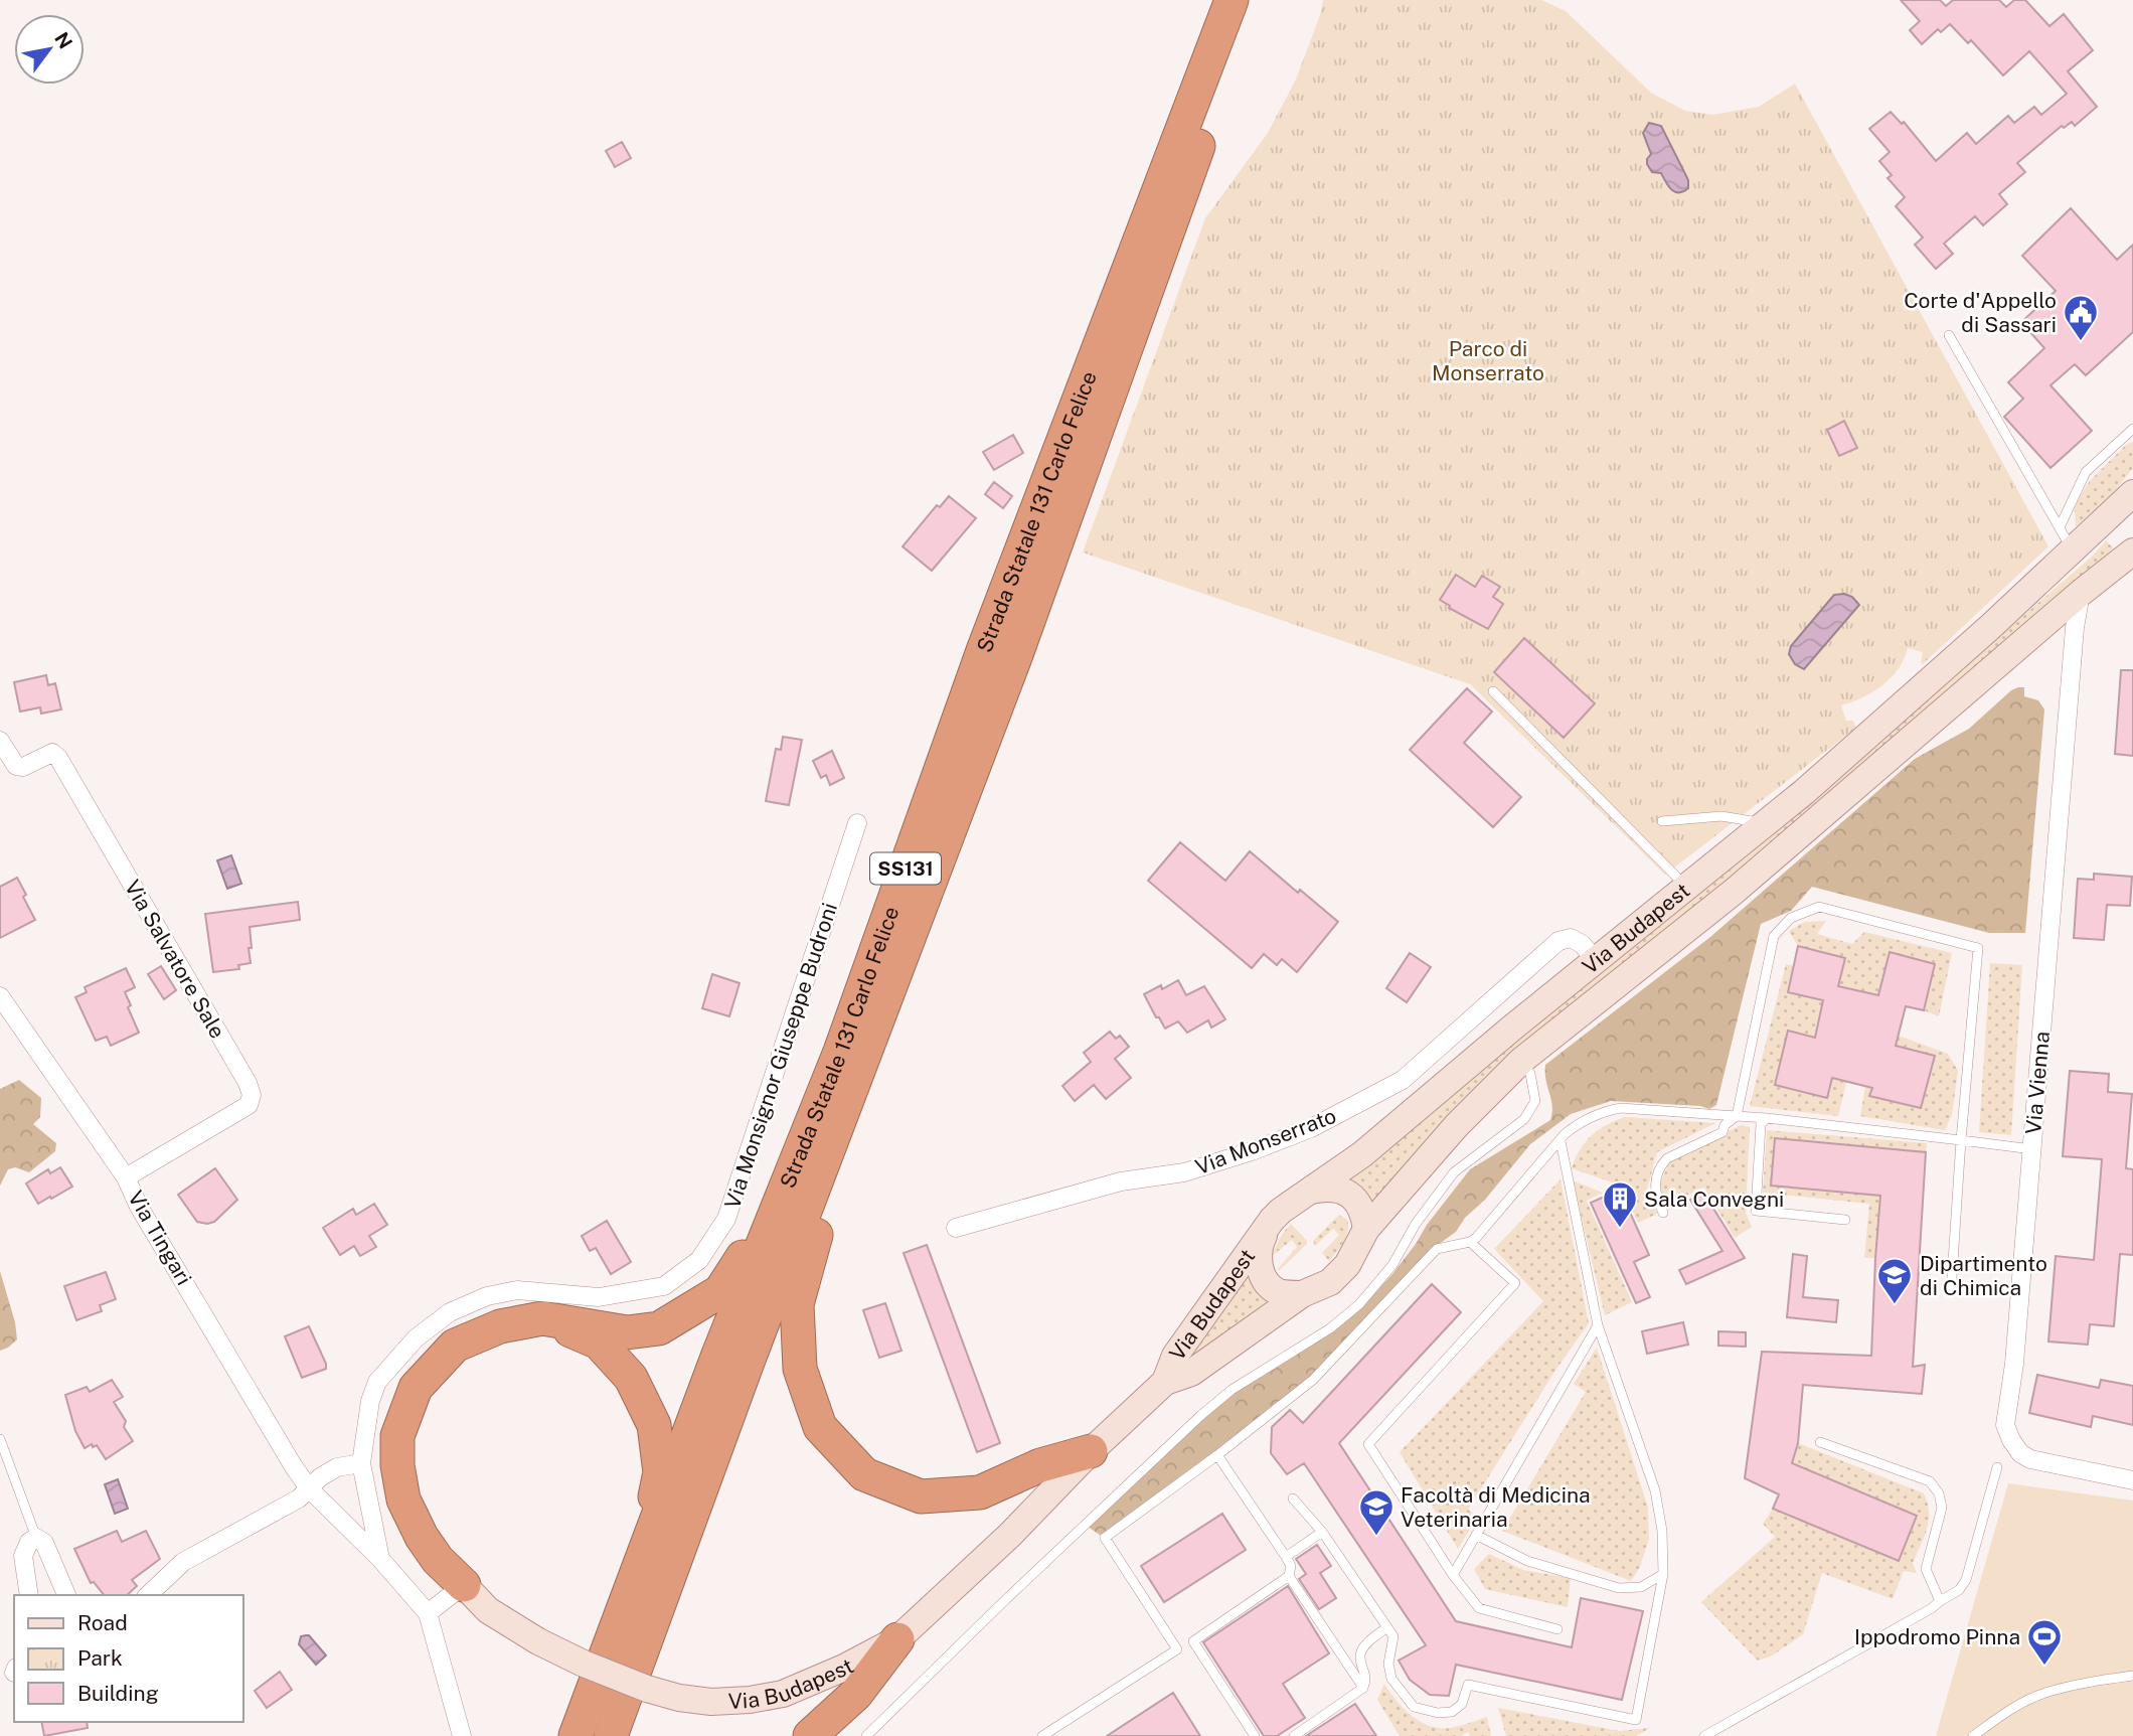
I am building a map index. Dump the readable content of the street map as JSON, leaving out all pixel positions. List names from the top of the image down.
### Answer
{
  "streets": {
    "highway": ["Strada Statale 131 Carlo Felice", "SS131"],
    "main road": ["Via Budapest"],
    "street": [
      "Via Salvatore Sale",
      "Via Monsignor Giuseppe Budroni",
      "Via Vienna",
      "Via Monserrato",
      "Via Tingari"
    ]
  },
  "crossings": [
    ["Via Budapest", "Via Vienna"],
    ["Via Budapest", "Via Monserrato"],
    ["Via Salvatore Sale", "Via Tingari"],
    ["Via Monsignor Giuseppe Budroni", "Via Tingari"]
  ],
  "parks": ["Parco di Monserrato"],
  "places": {
    "public building": ["Corte d'Appello di Sassari"],
    "building": ["Sala Convegni"],
    "school or university": ["Dipartimento di Chimica", "Facoltà di Medicina Veterinaria"],
    "sports": ["Ippodromo Pinna"]
  },
  "legend": ["Road", "Park", "Building"],
  "north": "top right"
}
